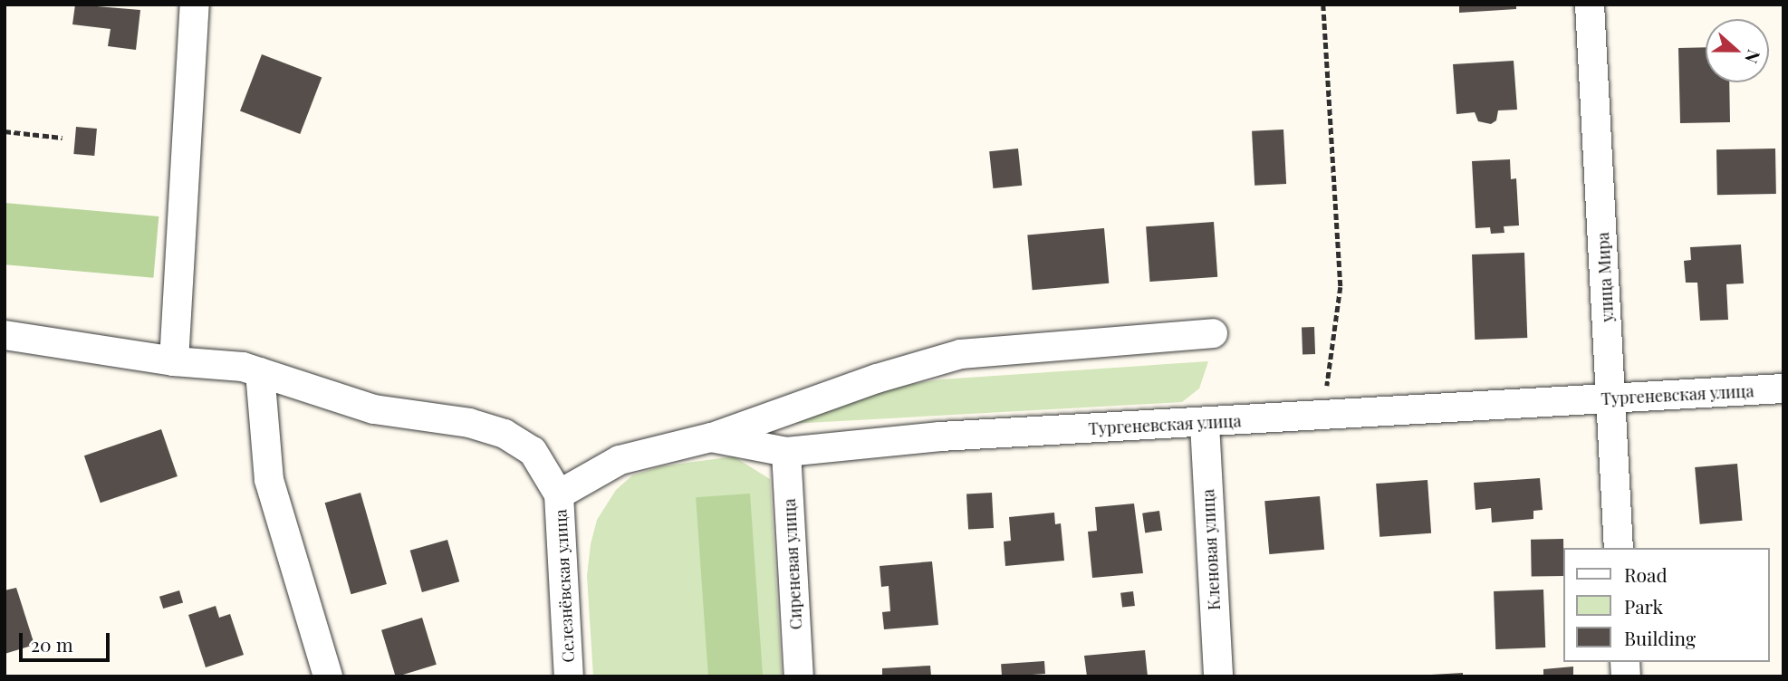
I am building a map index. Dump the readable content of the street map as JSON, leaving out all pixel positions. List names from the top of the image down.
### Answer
{
  "streets": {
    "street": [
      "улица Мира",
      "Тургеневская улица",
      "Кленовая улица",
      "Сиреневая улица",
      "Селезнёвская улица"
    ]
  },
  "crossings": [
    ["улица Мира", "Тургеневская улица"],
    ["Тургеневская улица", "Кленовая улица"],
    ["Тургеневская улица", "Сиреневая улица"],
    ["Тургеневская улица", "Селезнёвская улица"]
  ],
  "legend": ["Road", "Park", "Building"],
  "scale_bar": "20 m",
  "north": "right"
}
